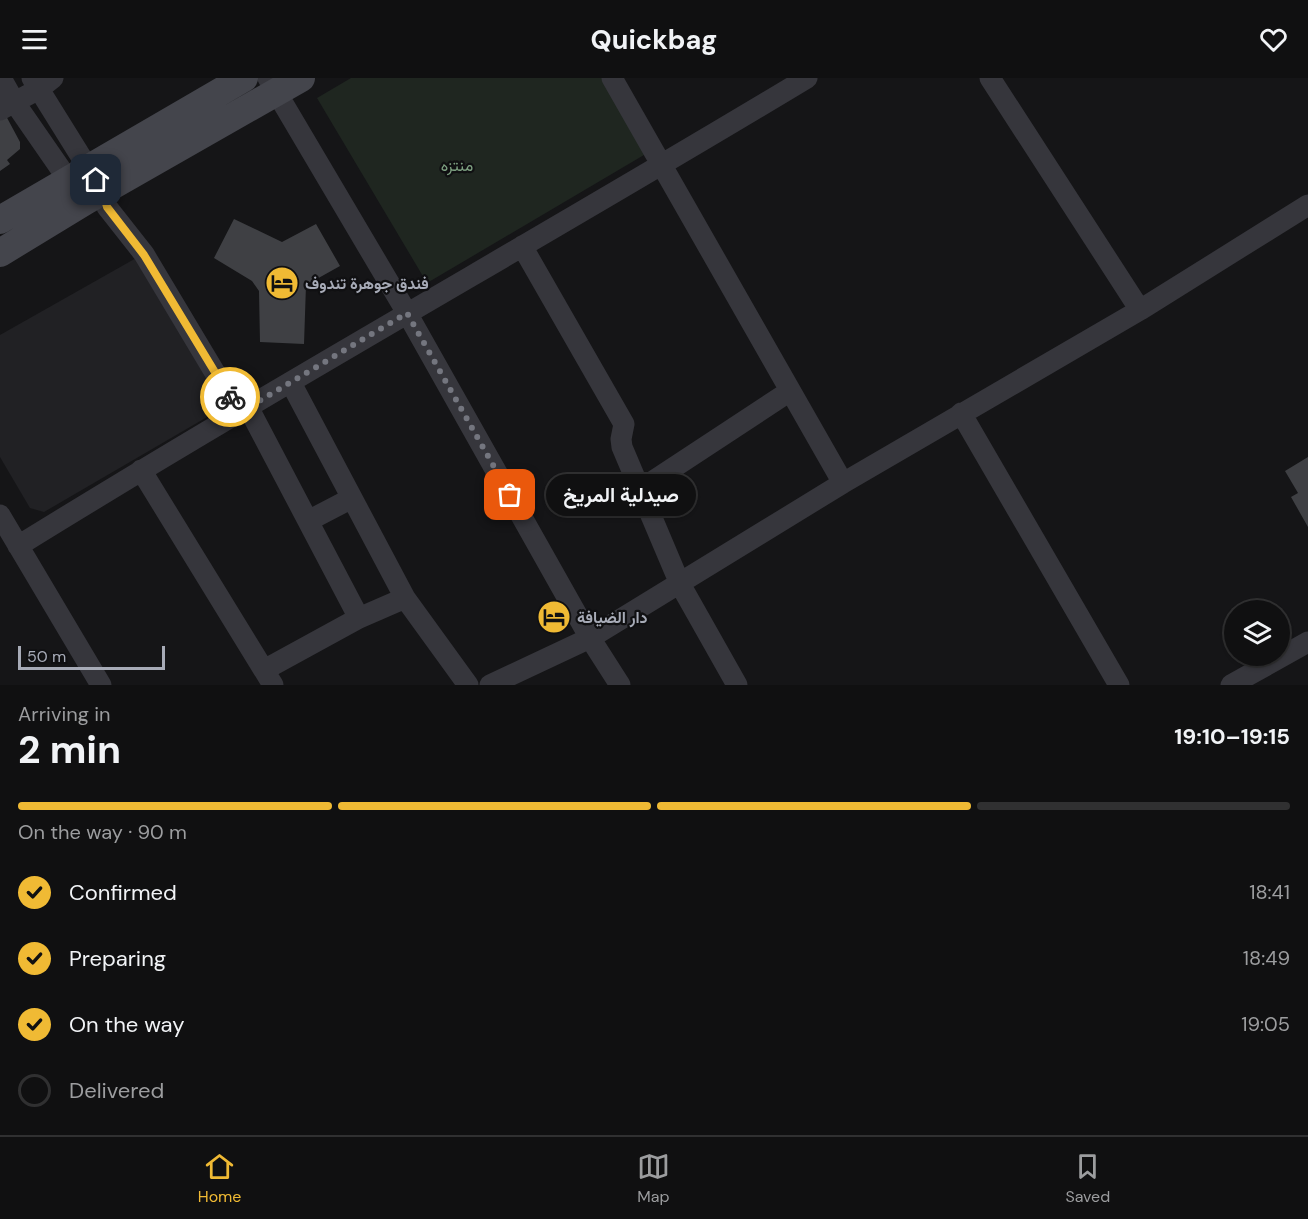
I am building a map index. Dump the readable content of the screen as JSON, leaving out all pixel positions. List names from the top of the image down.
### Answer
{
  "parks": ["منتزه"],
  "places": {
    "hotel": ["فندق جوهرة تندوف", "دار الضيافة"],
    "other": ["صيدلية المريخ"]
  },
  "scale_bar": "50 m",
  "page": {
    "header": "Quickbag",
    "bubble": "صيدلية المريخ",
    "scale": "50 m",
    "heading": ["2 min", "Arriving in", "19:10–19:15"],
    "bar": "On the way · 90 m",
    "list": [
      ["Confirmed", "18:41"],
      ["Preparing", "18:49"],
      ["On the way", "19:05"],
      "Delivered"
    ],
    "tabs": ["Home", "Map", "Saved"]
  }
}
